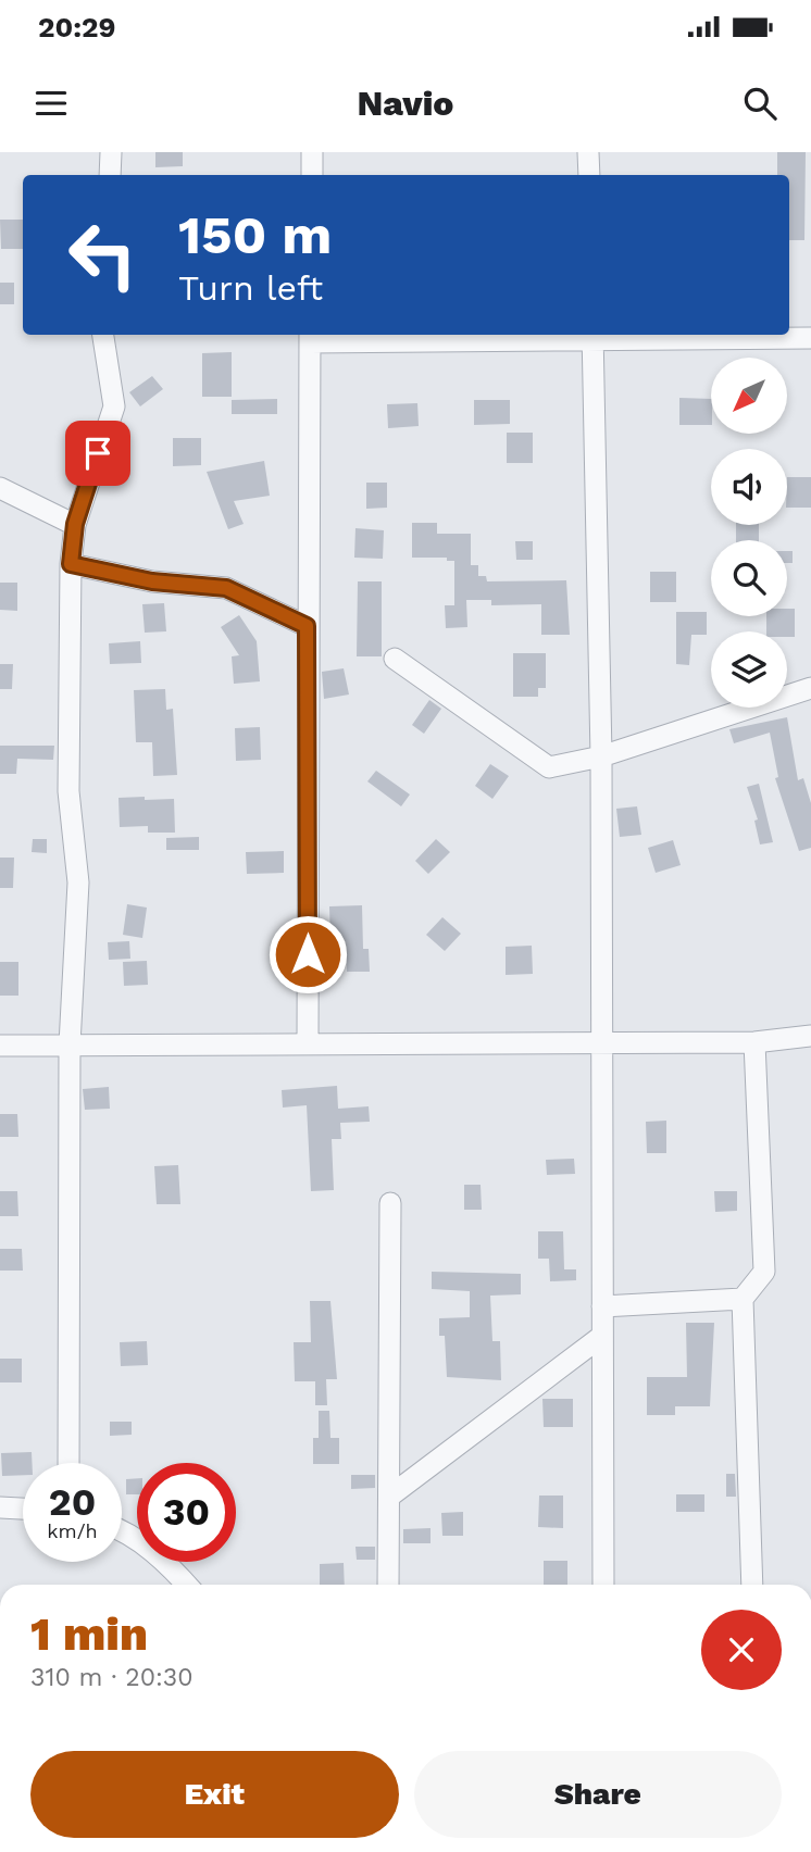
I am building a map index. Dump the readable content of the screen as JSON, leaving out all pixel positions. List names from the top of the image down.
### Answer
{
  "north": "bottom left",
  "page": {
    "status": "20:29",
    "header": "Navio",
    "turn": ["150 m", "Turn left"],
    "speed": "20 km/h",
    "limit": "30",
    "heading": ["1 min", "310 m · 20:30"],
    "buttons": ["Exit", "Share"]
  }
}
